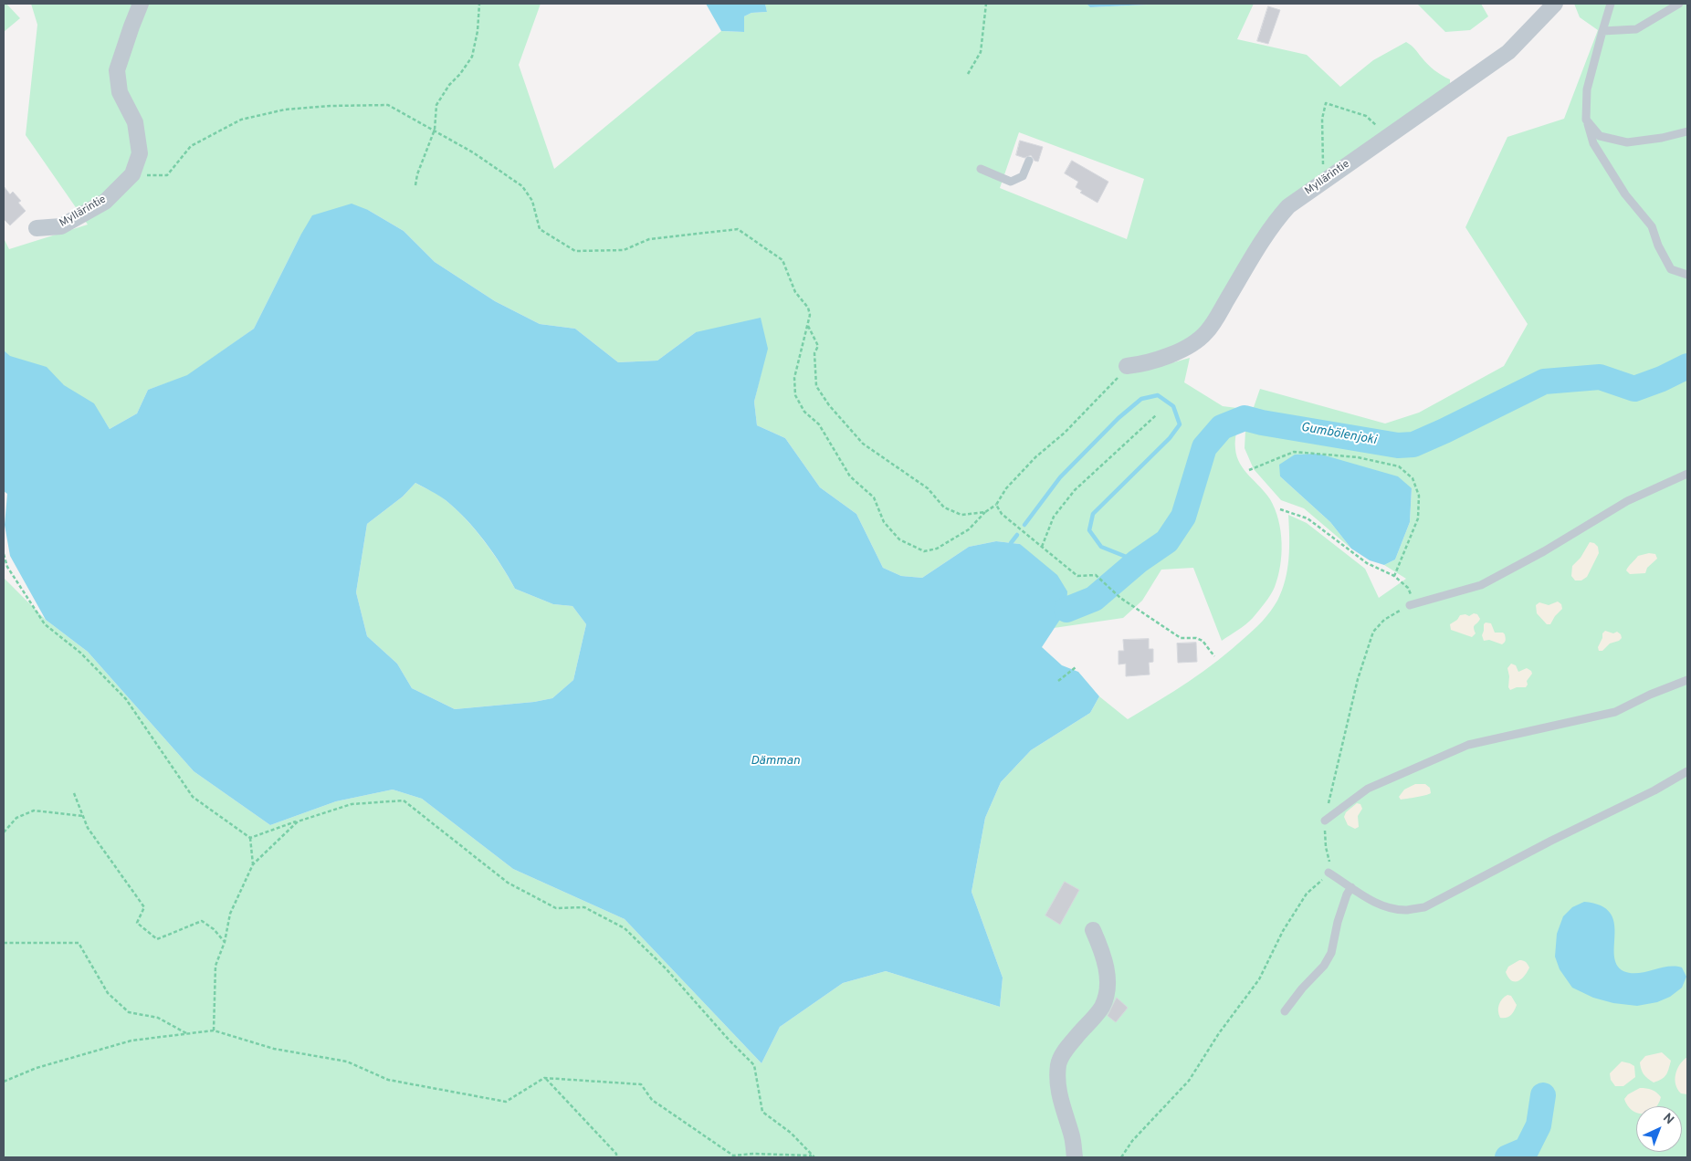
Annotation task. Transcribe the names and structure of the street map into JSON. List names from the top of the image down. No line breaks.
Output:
{"streets":{"street":["Myllärintie"]},"water":["Gumbölenjoki","Dämman"],"north":"top right"}
